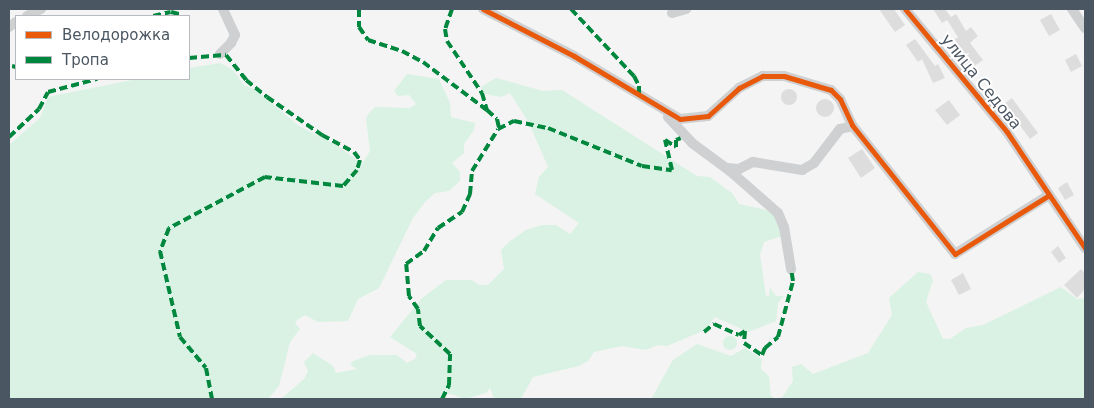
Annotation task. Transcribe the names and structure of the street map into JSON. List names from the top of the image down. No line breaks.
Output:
{"streets":{"street":["улица Седова"]},"legend":["Велодорожка","Тропа"]}
